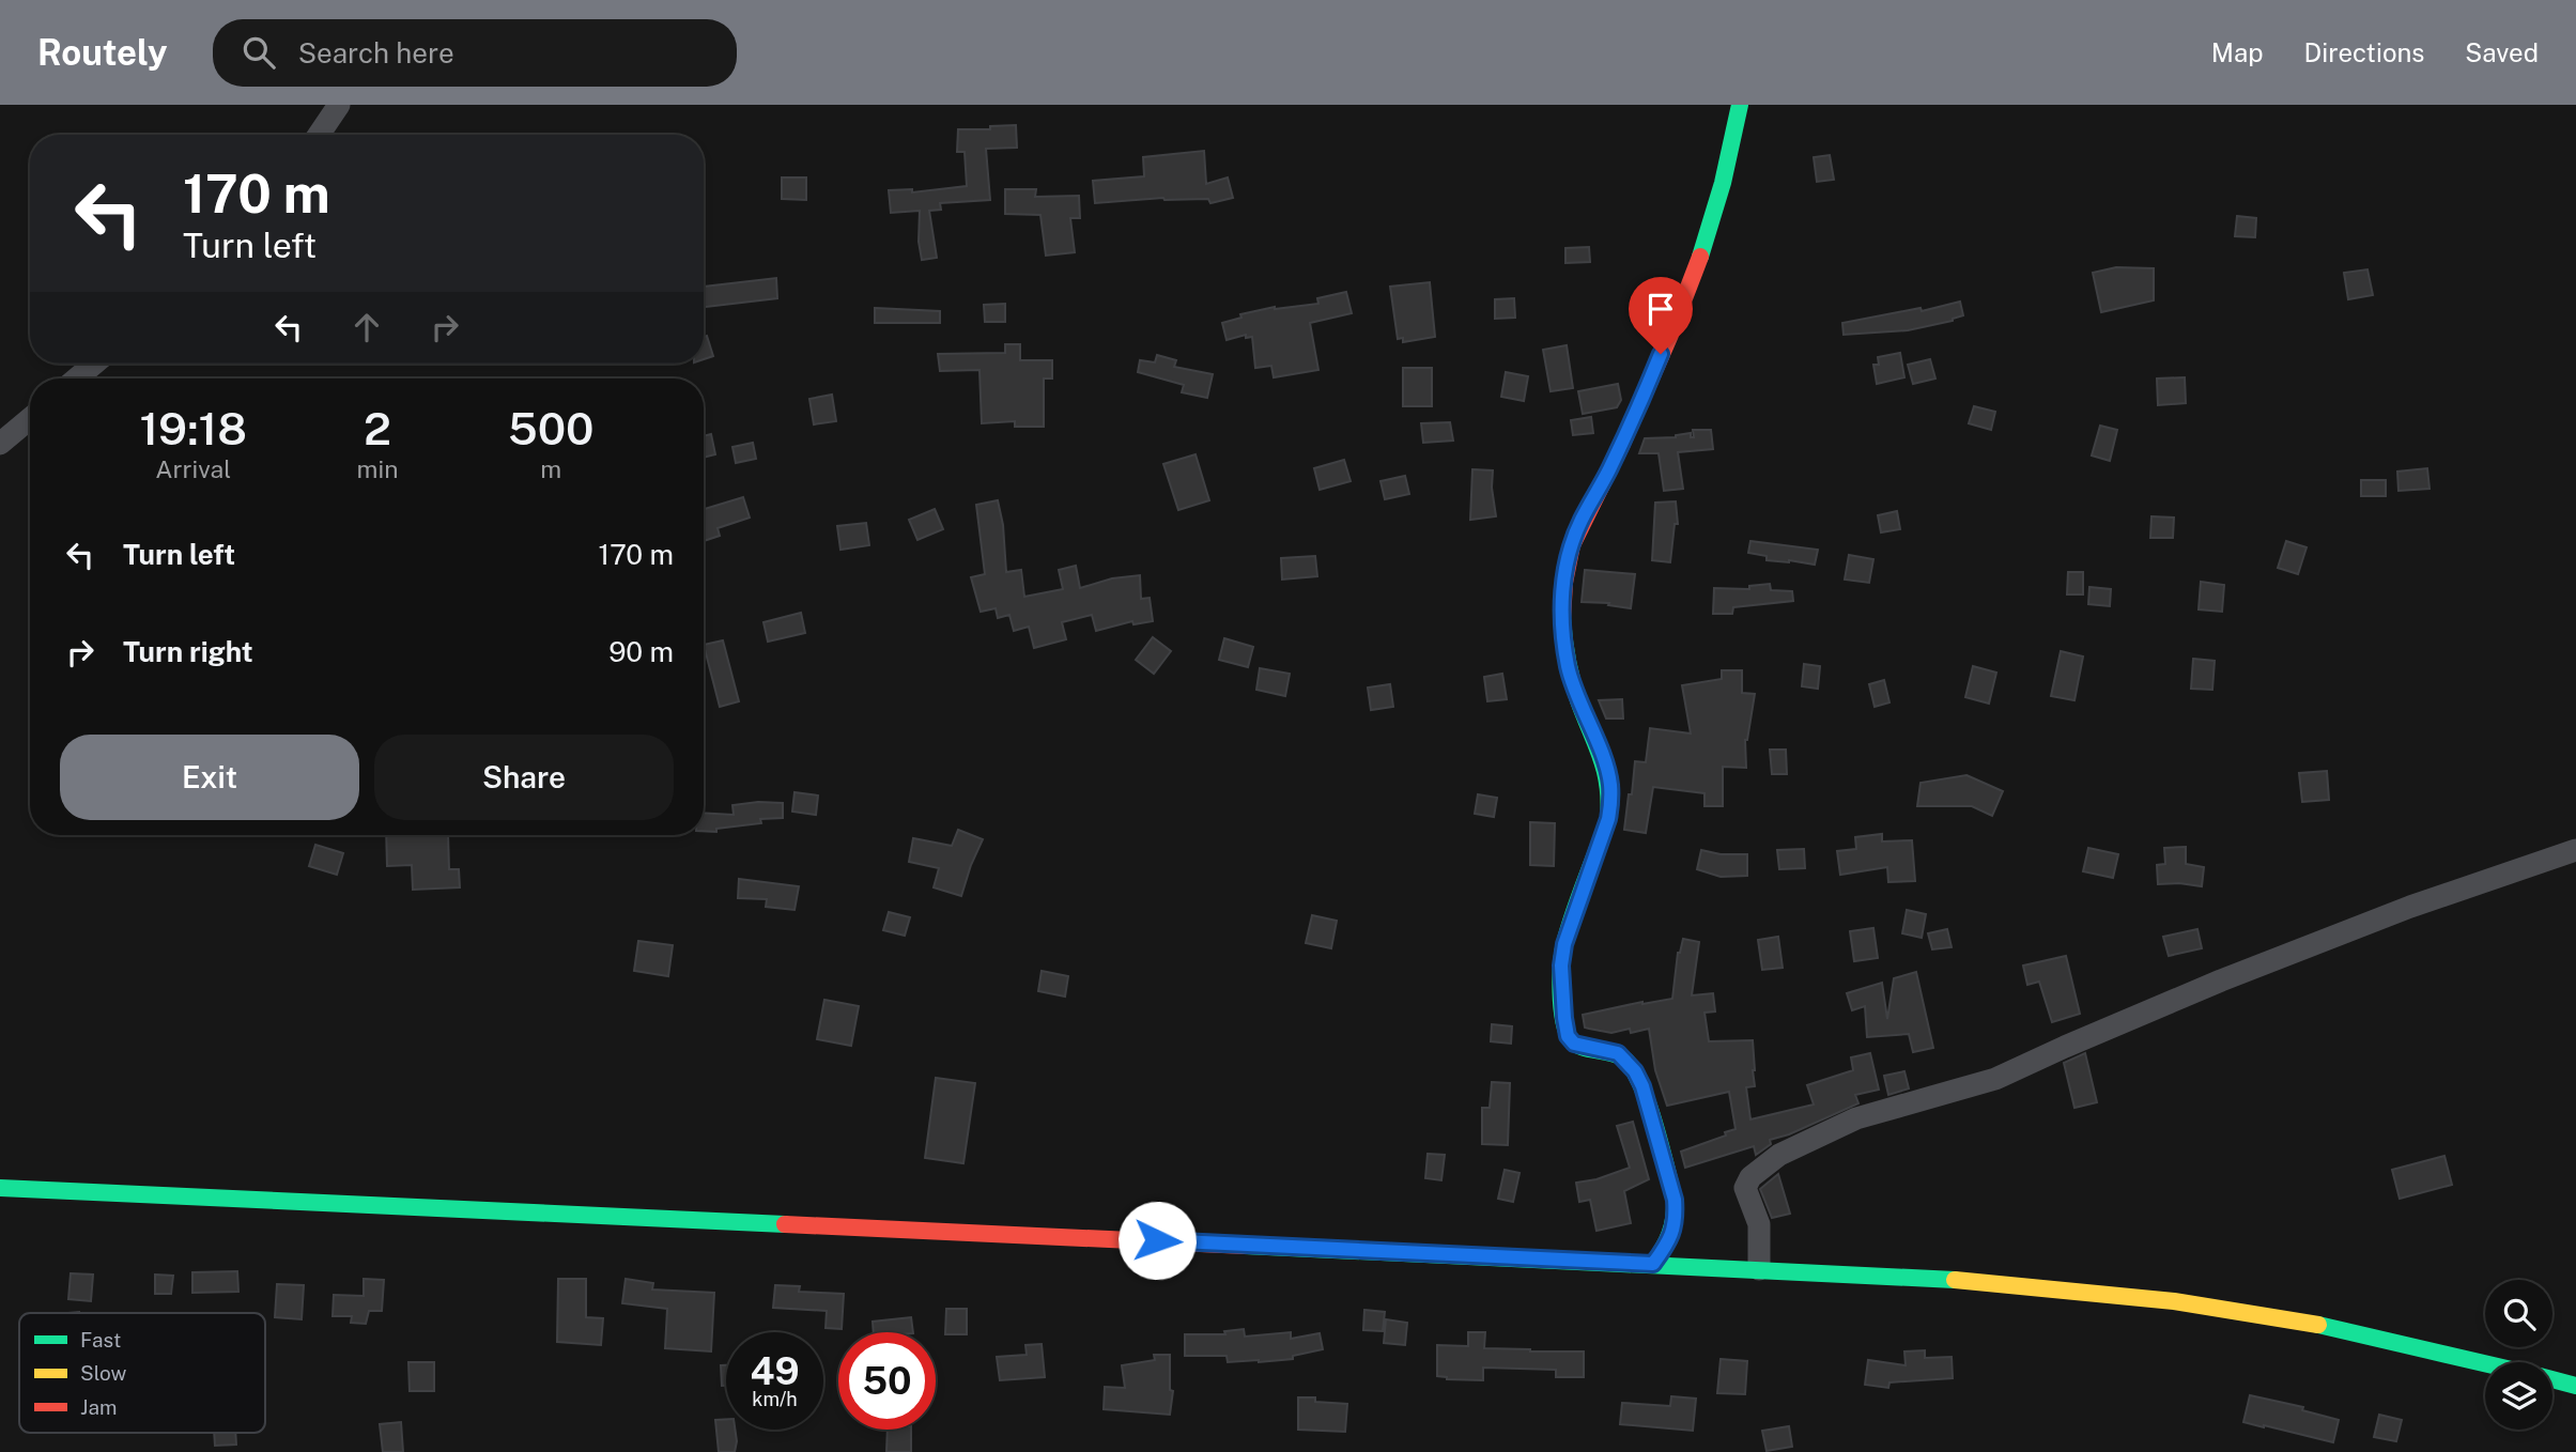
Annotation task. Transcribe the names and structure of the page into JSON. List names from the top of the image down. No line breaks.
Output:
{"legend":["Fast","Slow","Jam"],"page":{"header":"Routely","search":"Search here","nav":["Map","Directions","Saved"],"turn":["170 m","Turn left"],"eta":["19:18","Arrival","2","min","500","m"],"list":[{"name":"Turn left","value":"170 m"},{"name":"Turn right","value":"90 m"}],"buttons":["Exit","Share"],"speed":"49 km/h","limit":"50"}}
